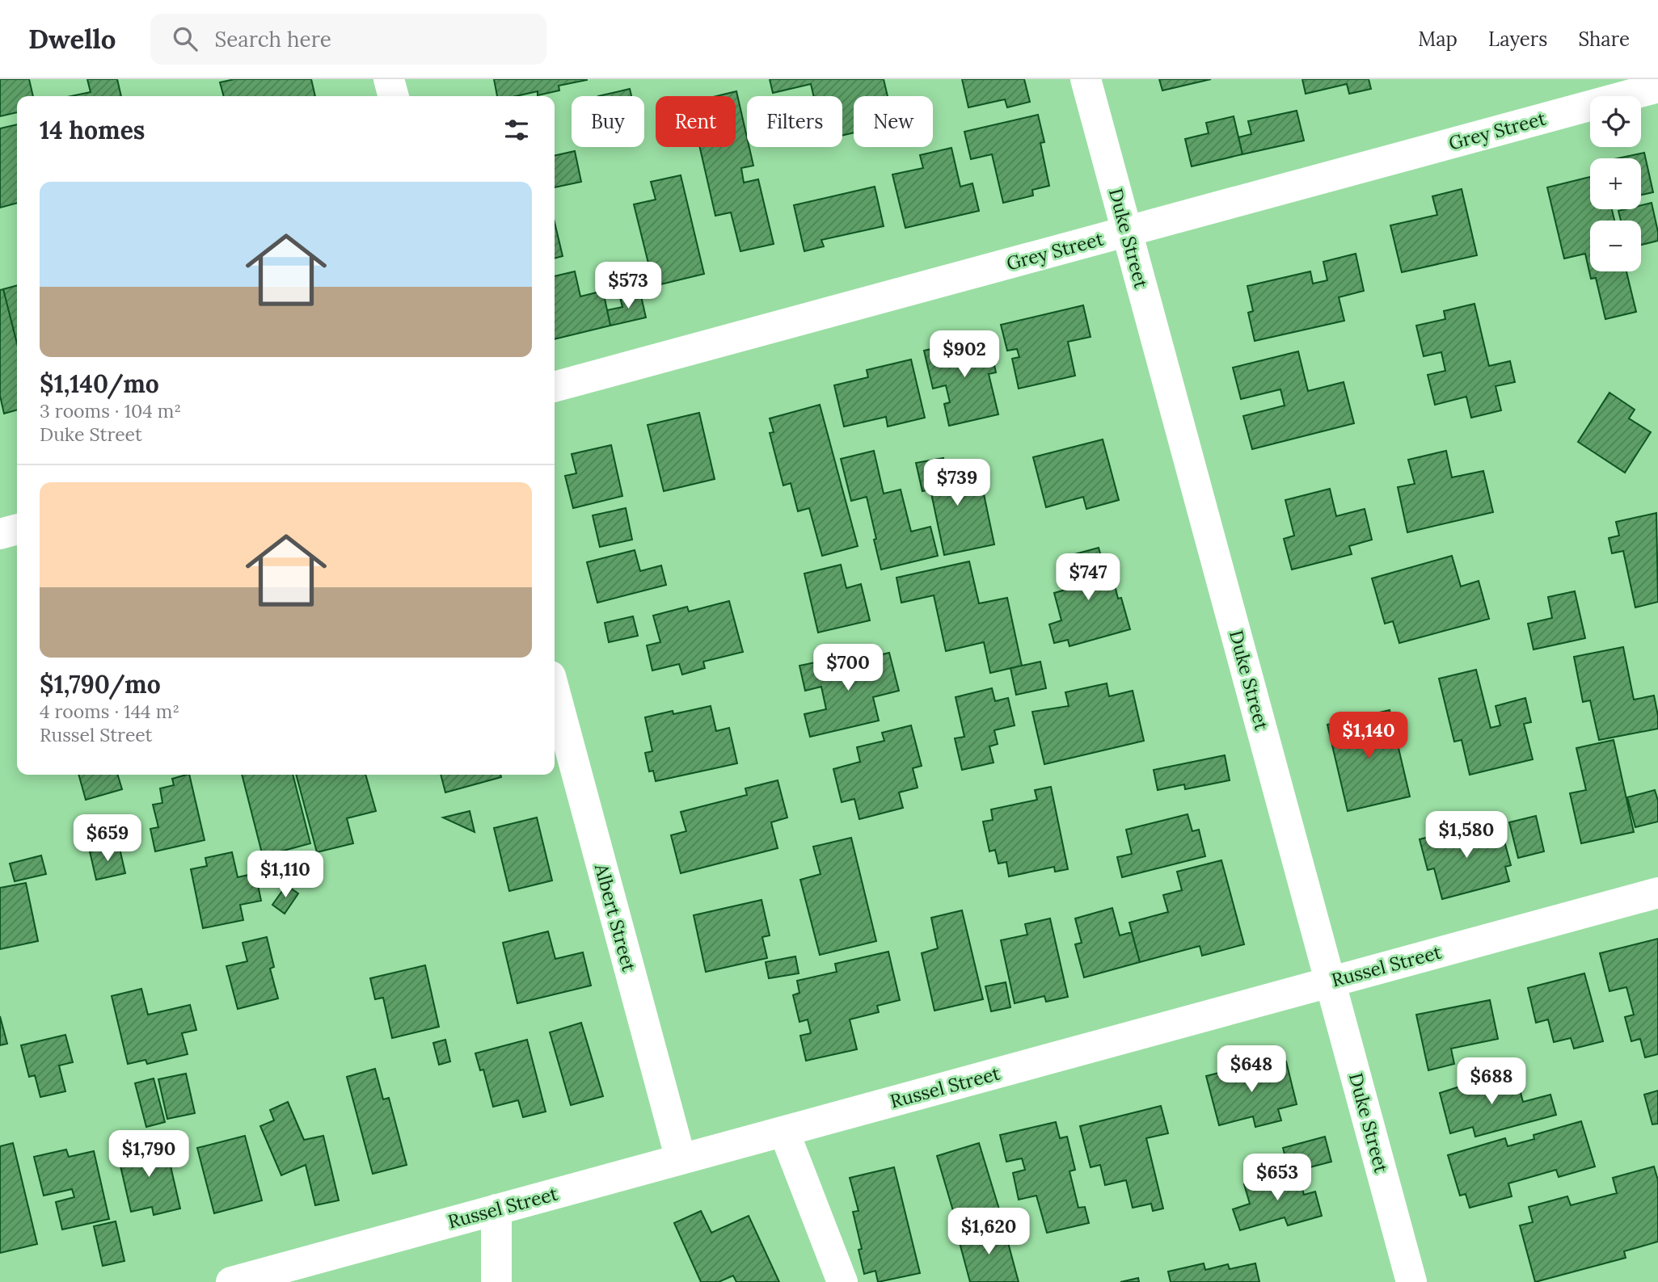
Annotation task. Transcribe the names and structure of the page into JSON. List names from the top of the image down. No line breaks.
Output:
{"streets":{"street":["Grey Street","Duke Street","Albert Street","Russel Street"]},"crossings":[["Grey Street","Duke Street"],["Duke Street","Russel Street"],["Albert Street","Russel Street"]],"page":{"header":"Dwello","search":"Search here","nav":["Map","Layers","Share"],"map_buttons":["+","−"],"chip":["Buy","Rent","Filters","New"],"heading":"14 homes","list":[{"name":"$1,140/mo","note":"3 rooms · 104 m² · Duke Street"},{"name":"$1,790/mo","note":"4 rooms · 144 m² · Russel Street"}],"price":["$573","$902","$739","$747","$700","$1,140","$1,580","$659","$1,110","$648","$688","$1,790","$653","$1,620"]}}
